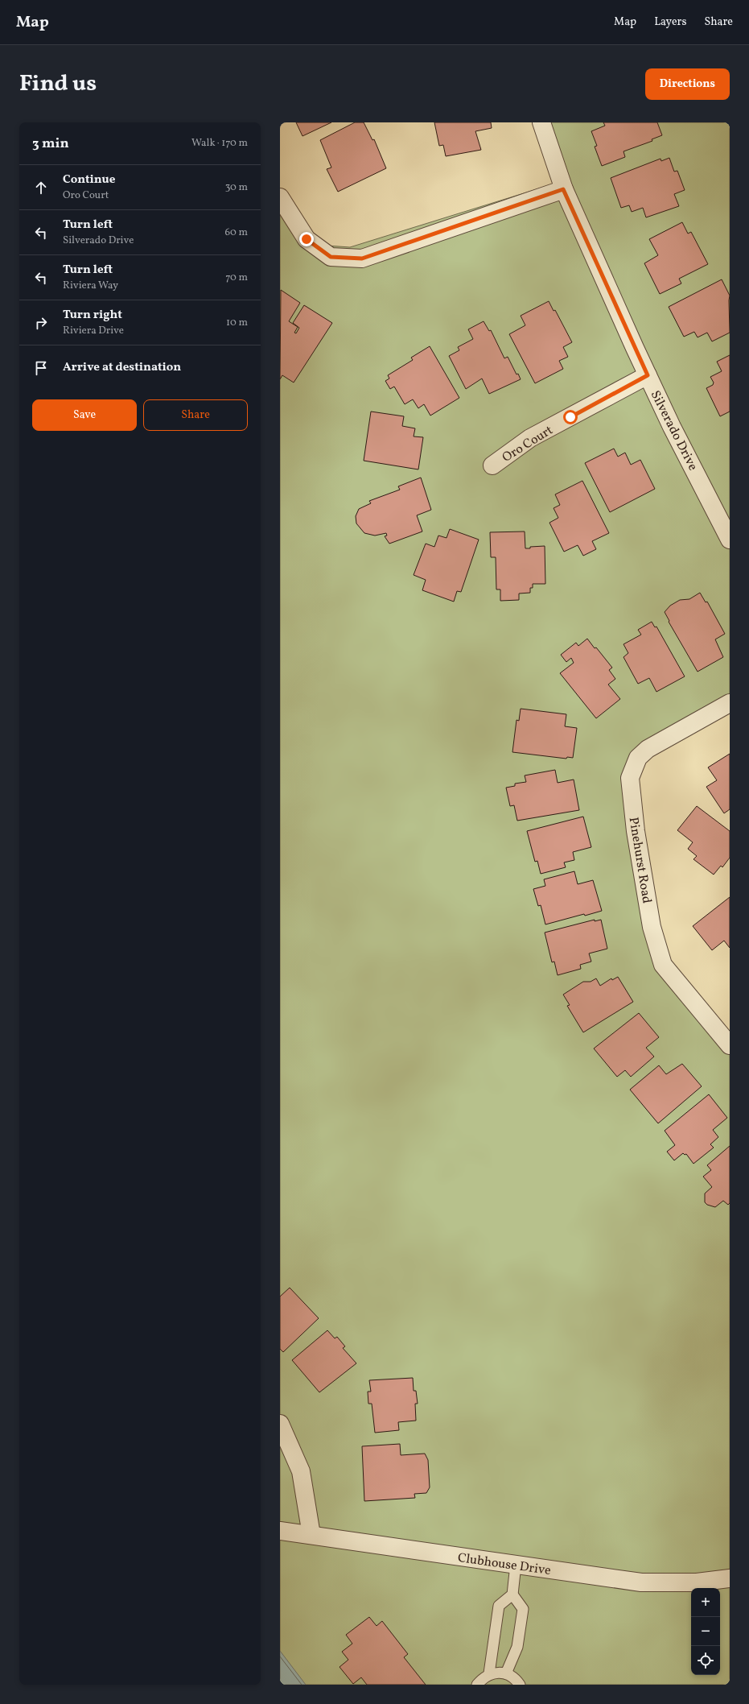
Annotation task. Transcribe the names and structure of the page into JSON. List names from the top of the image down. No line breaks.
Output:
{"streets":{"street":["Silverado Drive","Oro Court","Pinehurst Road","Clubhouse Drive"]},"crossings":[["Silverado Drive","Oro Court"]],"page":{"header":"Map","nav":["Map","Layers","Share"],"title":"Find us","buttons":["Directions",["Save","Share"]],"heading":["3 min","Walk · 170 m"],"list":[["Continue","Oro Court","30 m"],["Turn left","Silverado Drive","60 m"],["Turn left","Riviera Way","70 m"],["Turn right","Riviera Drive","10 m"],"Arrive at destination"],"map_buttons":["+","−"]}}
